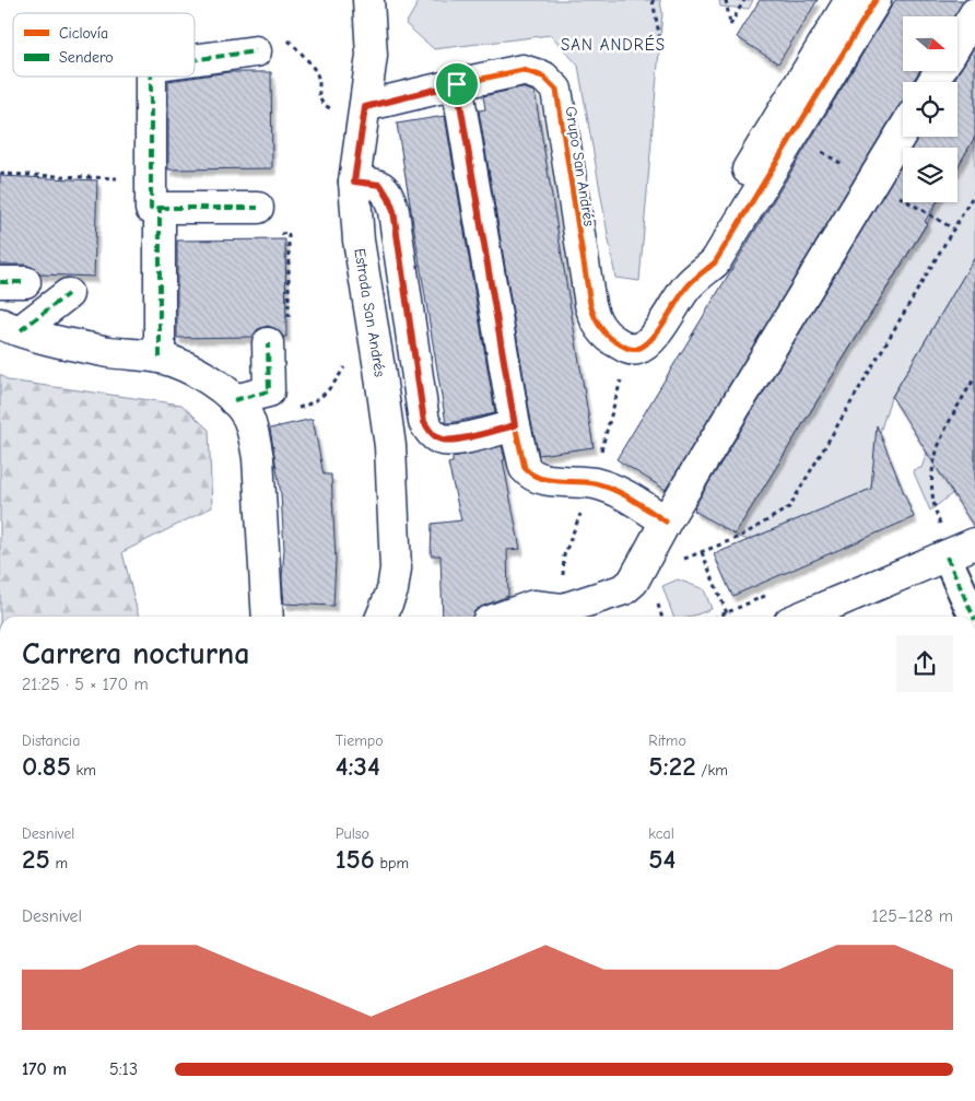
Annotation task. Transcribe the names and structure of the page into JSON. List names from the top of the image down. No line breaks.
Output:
{"streets":{"street":["Grupo San Andrés","Estrada San Andrés"]},"crossings":[["Grupo San Andrés","Estrada San Andrés"]],"districts":["SAN ANDRÉS"],"legend":["Ciclovía","Sendero"],"north":"right","page":{"heading":["Carrera nocturna","21:25 · 5 × 170 m"],"stats":[["Distancia","0.85 km"],["Tiempo","4:34"],["Ritmo","5:22 /km"],["Desnivel","25 m"],["Pulso","156 bpm"],["kcal","54"]],"chart":["Desnivel","125–128 m"],"list":[{"name":"170 m","note":"5:13"}]}}
